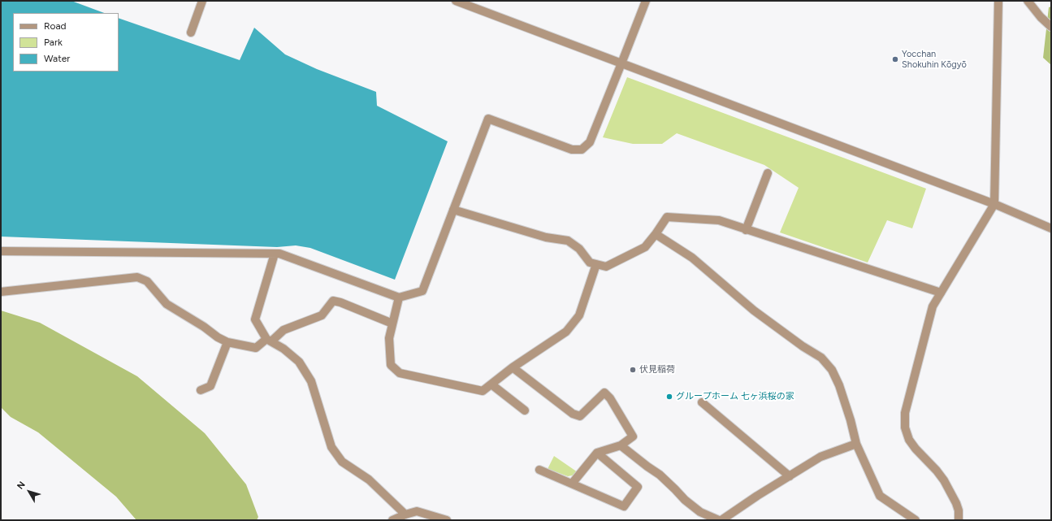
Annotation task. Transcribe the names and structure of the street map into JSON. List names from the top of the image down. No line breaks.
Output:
{"places":["Yocchan Shokuhin Kōgyō","伏見稲荷","グループホーム 七ヶ浜桜の家"],"legend":["Road","Park","Water"],"north":"top left"}
